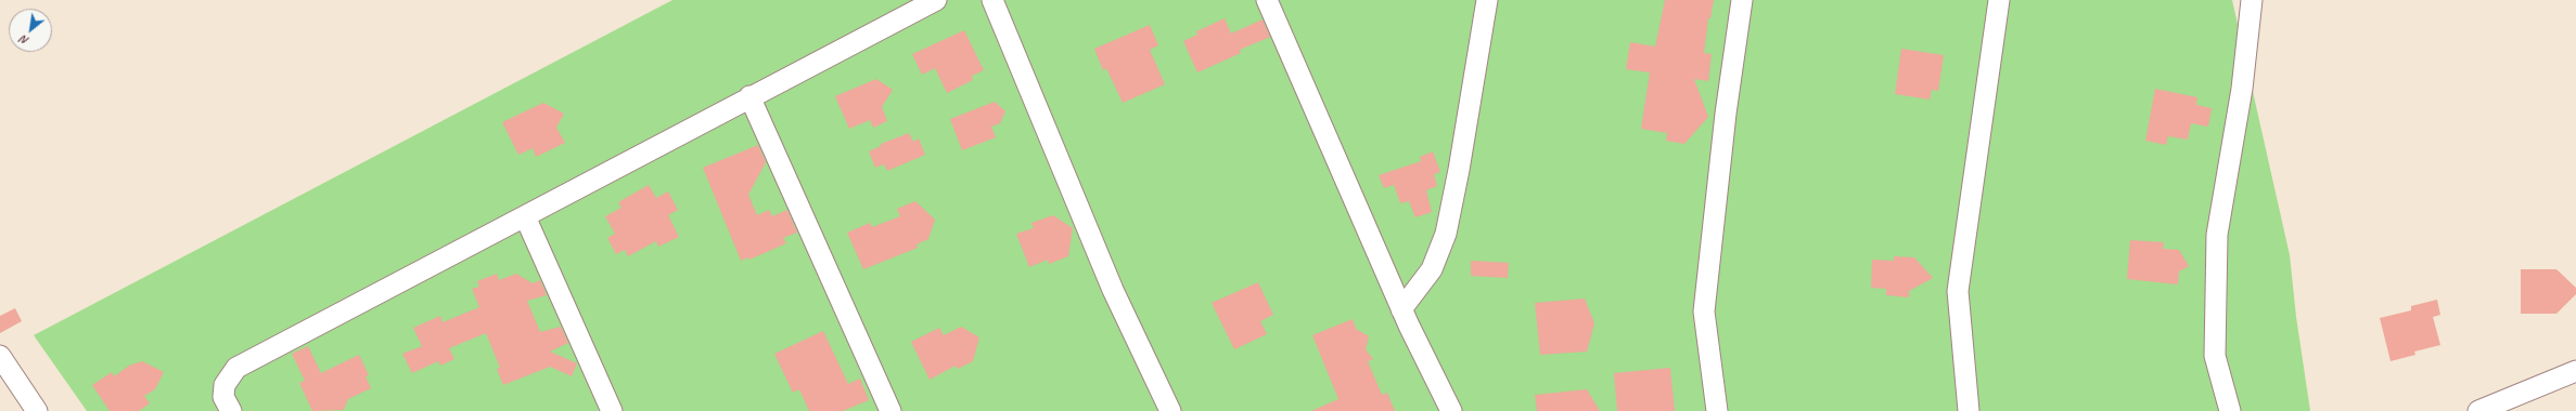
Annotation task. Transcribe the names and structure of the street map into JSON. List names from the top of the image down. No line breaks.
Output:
{"north":"bottom left"}
